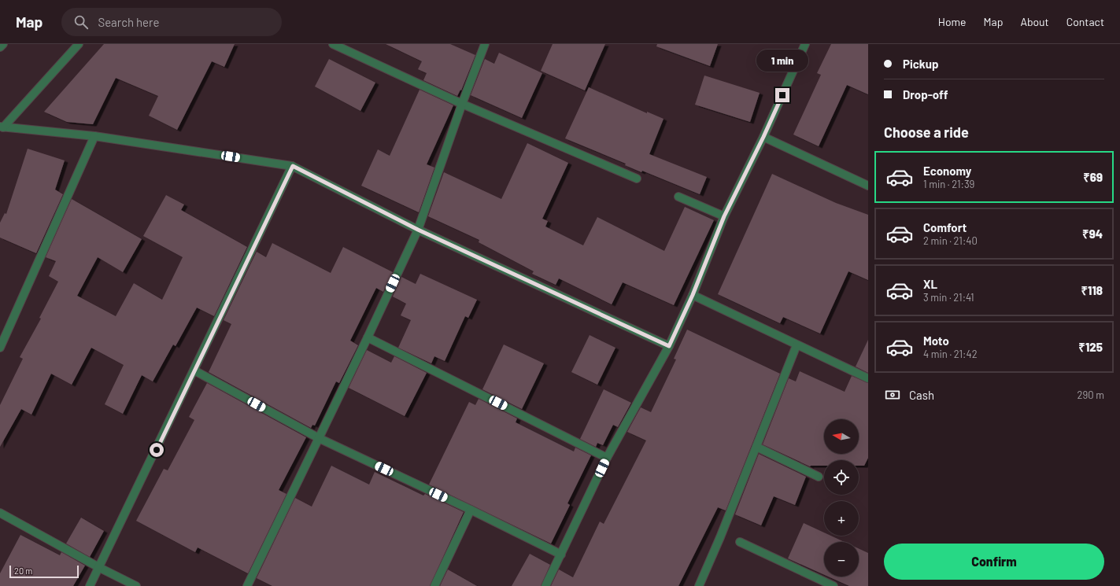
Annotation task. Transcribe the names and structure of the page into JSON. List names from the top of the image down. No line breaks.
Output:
{"scale_bar":"20 m","north":"left","page":{"header":"Map","search":"Search here","nav":["Home","Map","About","Contact"],"banner":["Pickup","Drop-off"],"bubble":"1 min","heading":"Choose a ride","list":[{"name":"Economy","note":"1 min · 21:39","value":"₹69"},{"name":"Comfort","note":"2 min · 21:40","value":"₹94"},{"name":"XL","note":"3 min · 21:41","value":"₹118"},{"name":"Moto","note":"4 min · 21:42","value":"₹125"}],"pay":["Cash","290 m"],"map_buttons":["+","−"],"buttons":"Confirm","scale":"20 m"}}
